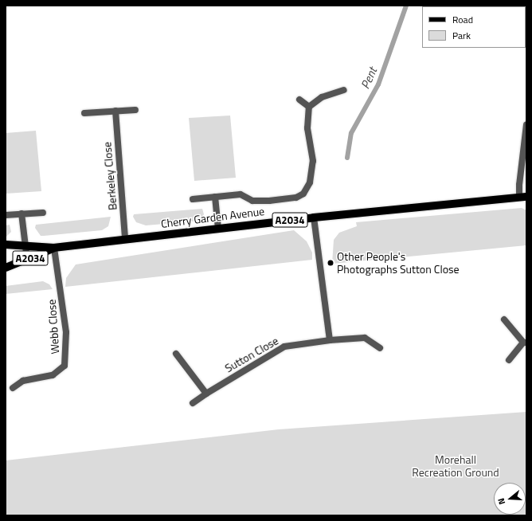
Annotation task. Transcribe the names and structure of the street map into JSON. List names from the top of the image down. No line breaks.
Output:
{"streets":{"main road":["Cherry Garden Avenue","A2034"],"street":["Berkeley Close","Webb Close","Sutton Close"]},"crossings":[["Berkeley Close","Cherry Garden Avenue"],["Cherry Garden Avenue","Webb Close"]],"water":["Pent"],"parks":["Morehall Recreation Ground"],"places":["Other People's Photographs Sutton Close"],"legend":["Road","Park"],"north":"left"}
